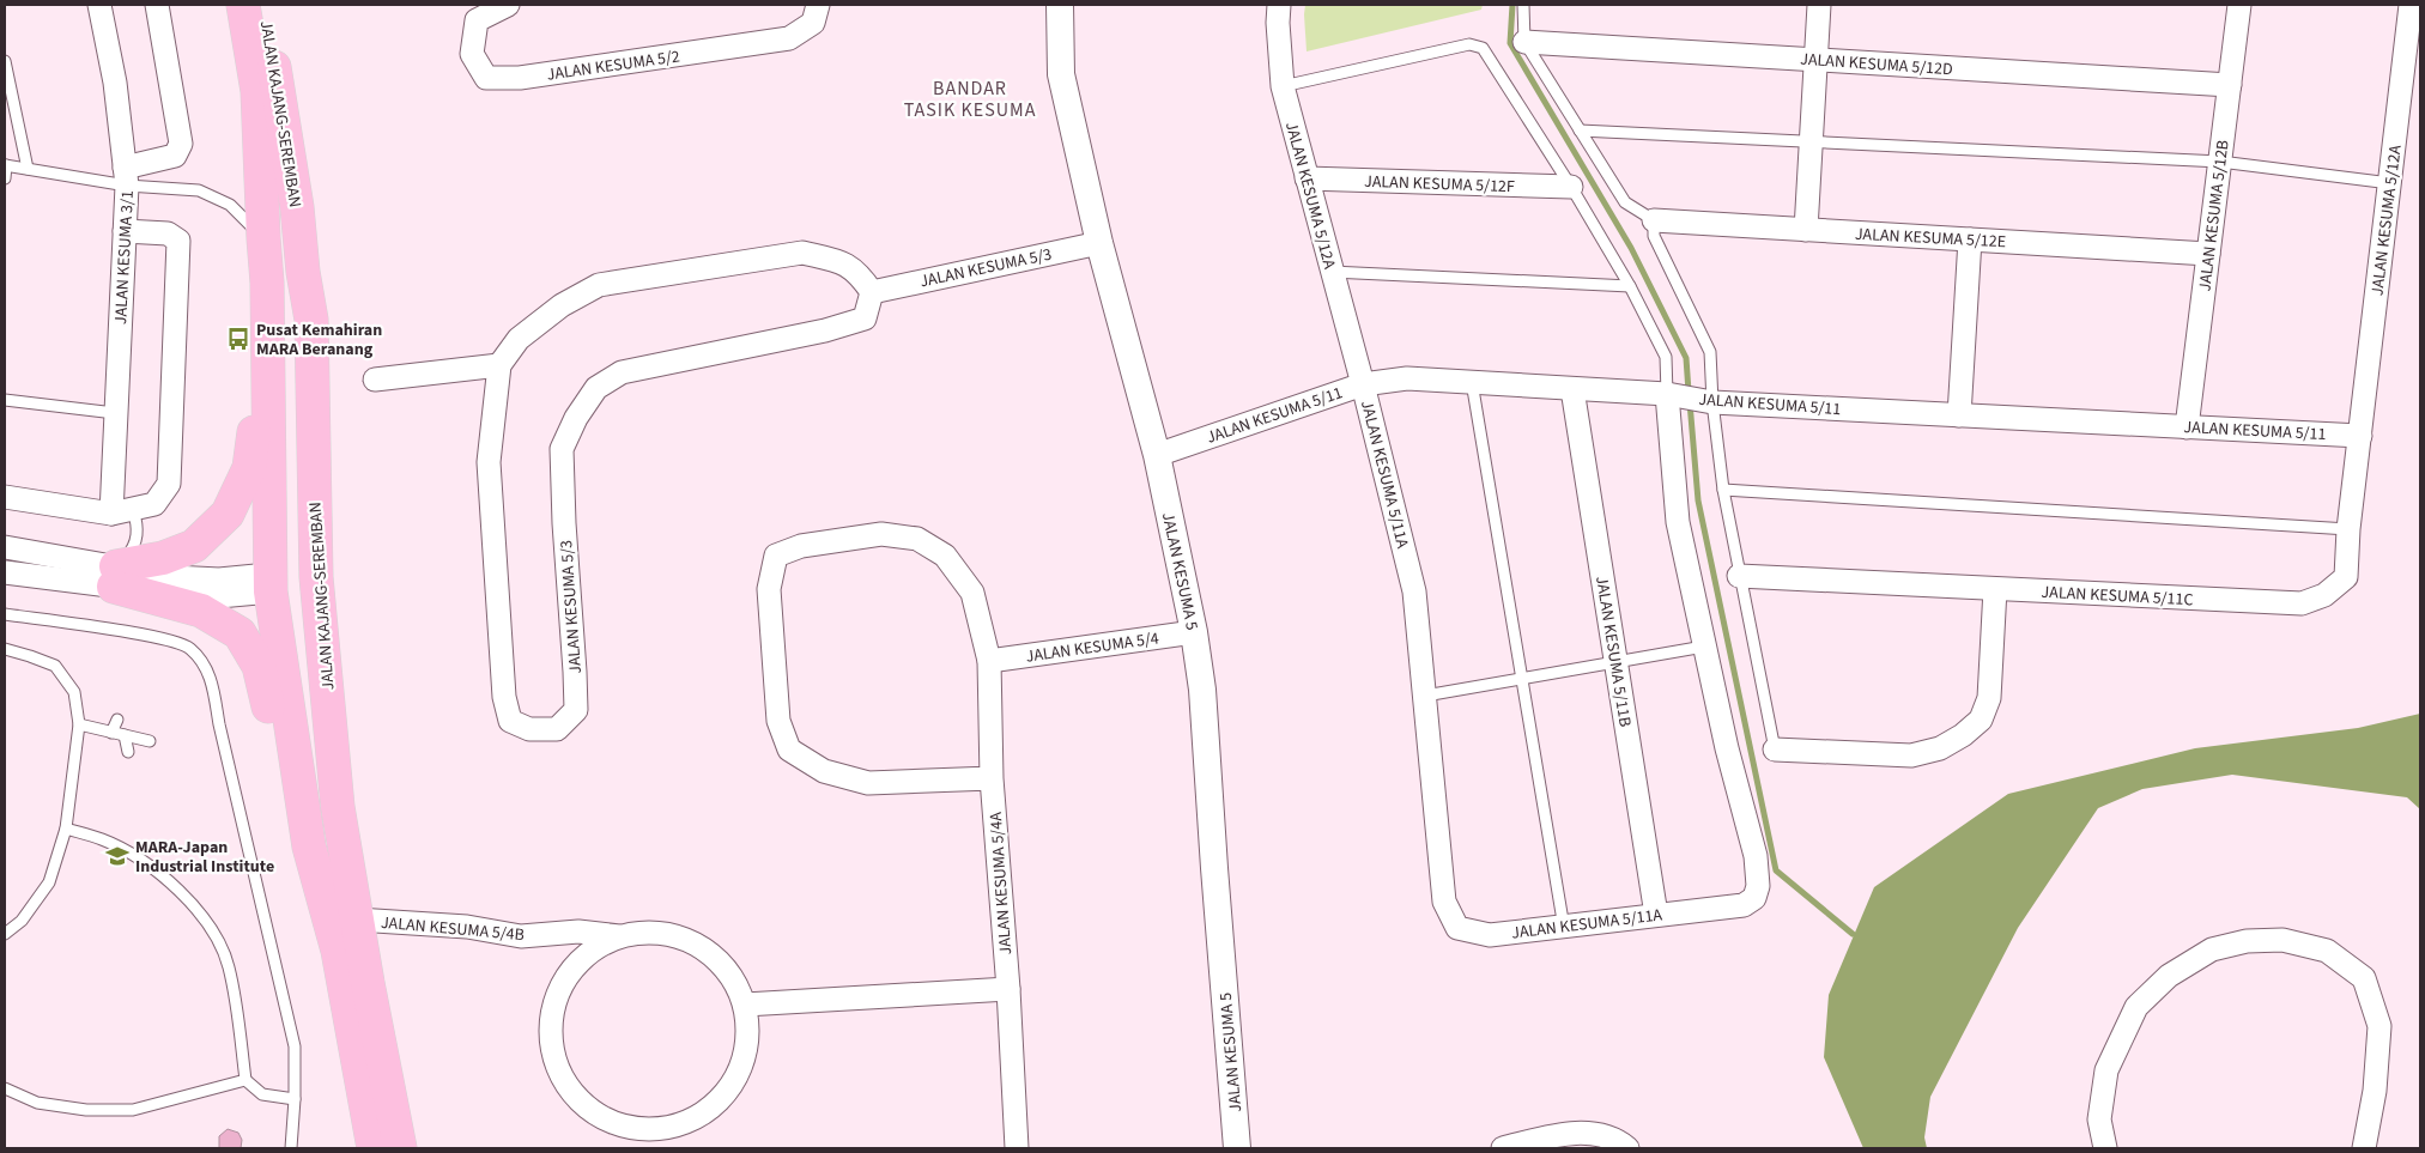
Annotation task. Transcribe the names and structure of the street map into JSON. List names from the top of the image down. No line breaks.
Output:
{"streets":{"main road":["JALAN KAJANG-SEREMBAN"],"street":["JALAN KESUMA 5/12D","JALAN KESUMA 5/2","JALAN KESUMA 5/12F","JALAN KESUMA 5/12A","JALAN KESUMA 5/12B","JALAN KESUMA 5/12E","JALAN KESUMA 3/1","JALAN KESUMA 5/3","JALAN KESUMA 5/11","JALAN KESUMA 5/11A","JALAN KESUMA 5","JALAN KESUMA 5/11C","JALAN KESUMA 5/4","JALAN KESUMA 5/11B","JALAN KESUMA 5/4A","JALAN KESUMA 5/4B"]},"crossings":[["JALAN KESUMA 5/12D","JALAN KESUMA 5/12B"],["JALAN KAJANG-SEREMBAN","JALAN KESUMA 5/4B"],["JALAN KESUMA 5/12F","JALAN KESUMA 5/12A"],["JALAN KESUMA 5/12A","JALAN KESUMA 5/11"],["JALAN KESUMA 5/12A","JALAN KESUMA 5/11A"],["JALAN KESUMA 5/12A","JALAN KESUMA 5/11C"],["JALAN KESUMA 5/12B","JALAN KESUMA 5/12E"],["JALAN KESUMA 5/12B","JALAN KESUMA 5/11"],["JALAN KESUMA 5/3","JALAN KESUMA 5"],["JALAN KESUMA 5/11","JALAN KESUMA 5/11A"],["JALAN KESUMA 5/11","JALAN KESUMA 5"],["JALAN KESUMA 5/11","JALAN KESUMA 5/11C"],["JALAN KESUMA 5/11","JALAN KESUMA 5/11B"],["JALAN KESUMA 5/11A","JALAN KESUMA 5/11B"],["JALAN KESUMA 5","JALAN KESUMA 5/4"],["JALAN KESUMA 5/4","JALAN KESUMA 5/4A"]],"districts":["BANDAR TASIK KESUMA"],"places":{"bus stop":["Pusat Kemahiran MARA Beranang"],"school or university":["MARA-Japan Industrial Institute"]}}
